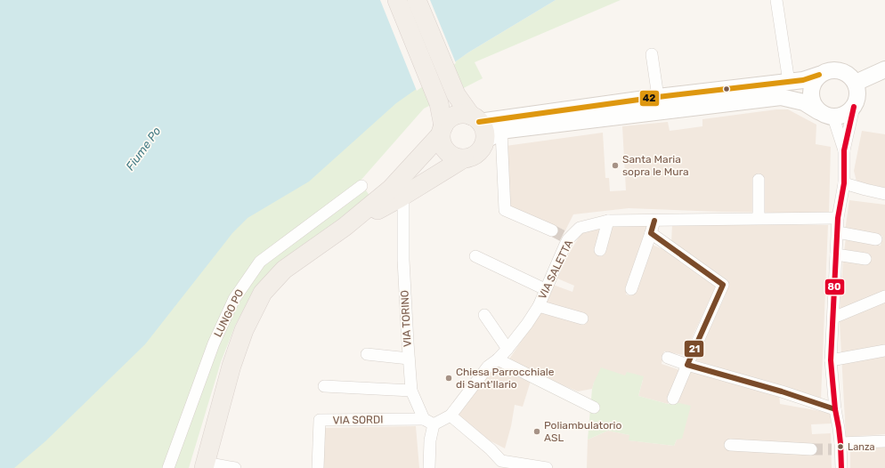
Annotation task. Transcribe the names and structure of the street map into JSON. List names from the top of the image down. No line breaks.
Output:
{"streets":{"street":["VIA SALETTA","LUNGO PO","VIA TORINO","VIA SORDI"]},"crossings":[["VIA SALETTA","VIA TORINO"],["VIA SALETTA","VIA SORDI"],["VIA TORINO","VIA SORDI"]],"water":["Fiume Po"],"places":["Santa Maria sopra le Mura","Chiesa Parrocchiale di Sant'Ilario","Poliambulatorio ASL","Lanza"],"lines":["transit line 42","transit line 80","transit line 21"]}
